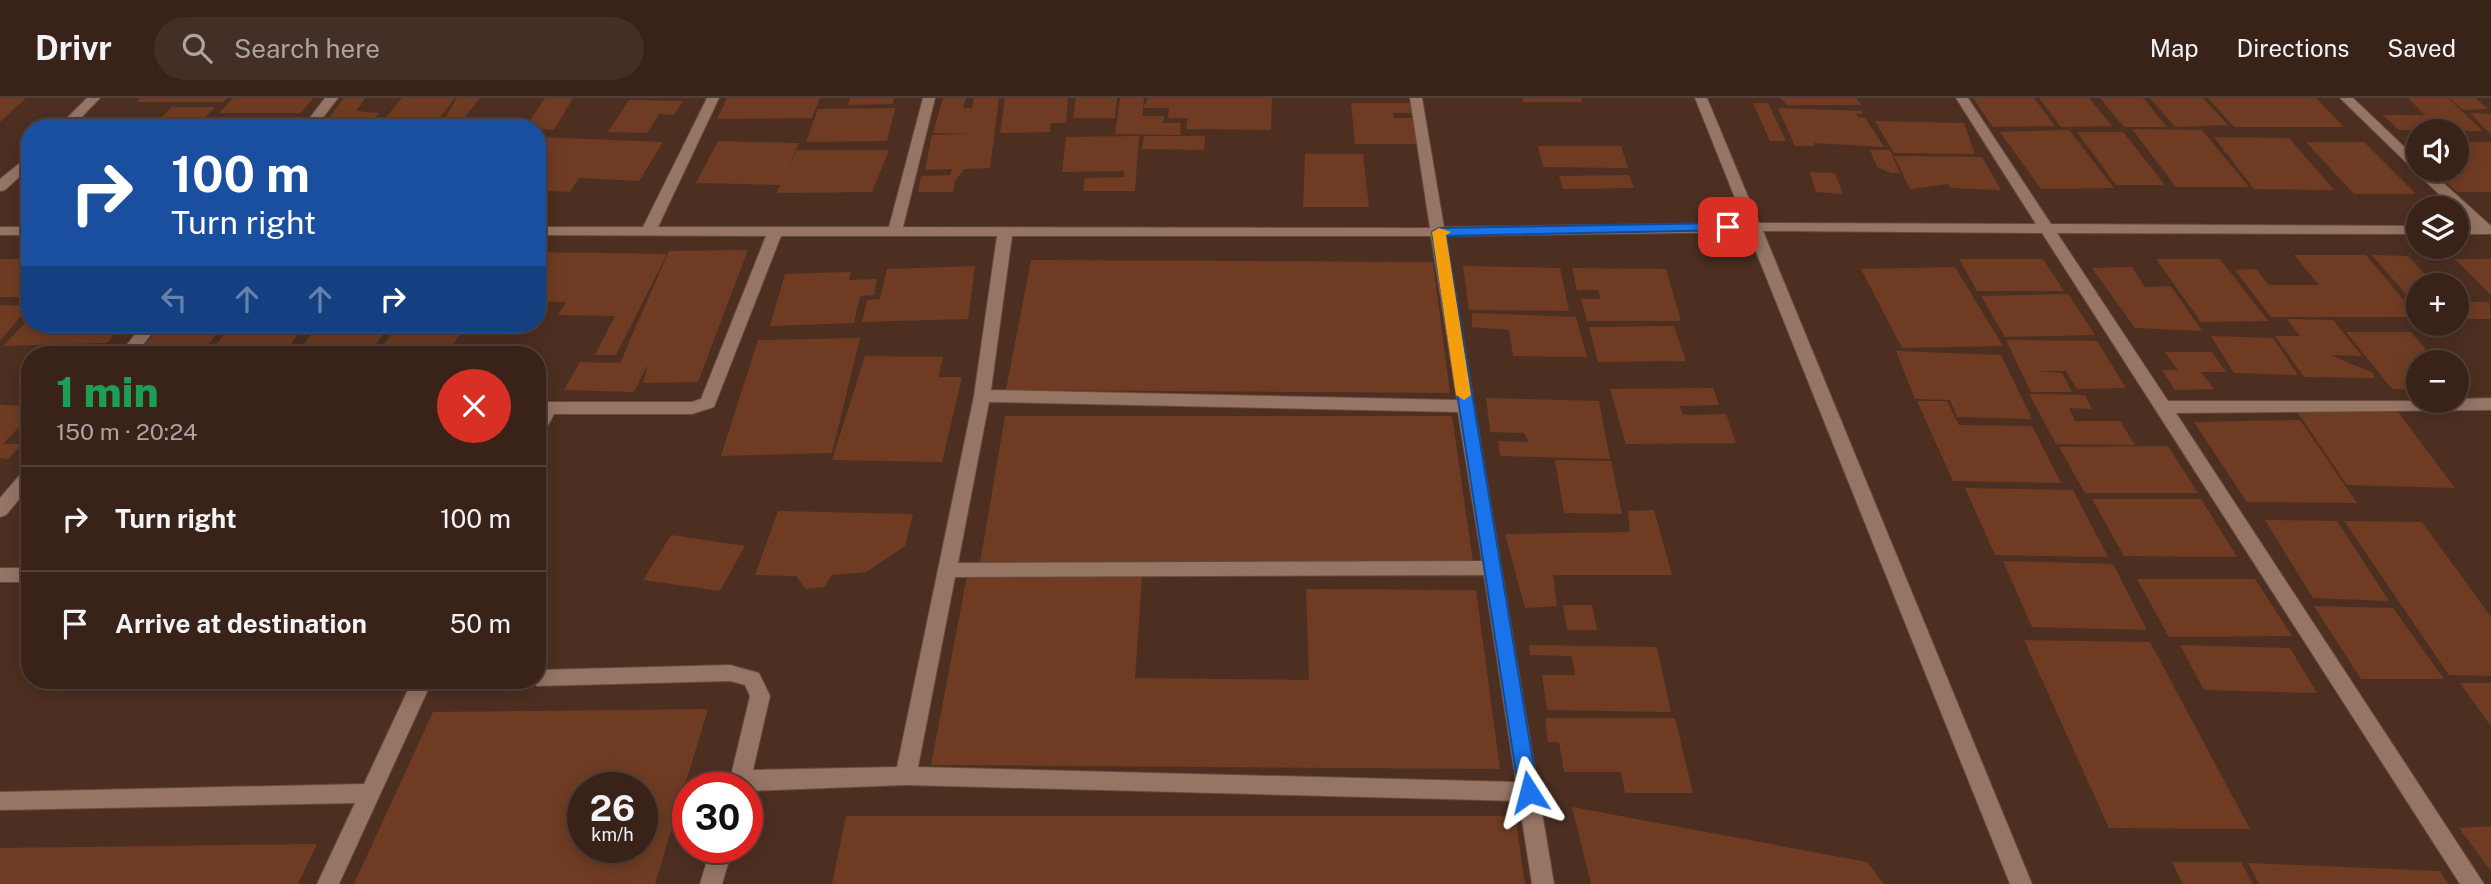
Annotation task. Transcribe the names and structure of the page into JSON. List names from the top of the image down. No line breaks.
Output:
{"page":{"header":"Drivr","search":"Search here","nav":["Map","Directions","Saved"],"map_buttons":["+","−"],"turn":["100 m","Turn right"],"heading":["1 min","150 m · 20:24"],"list":[{"name":"Turn right","value":"100 m"},{"name":"Arrive at destination","value":"50 m"}],"speed":"26 km/h","limit":"30"}}
